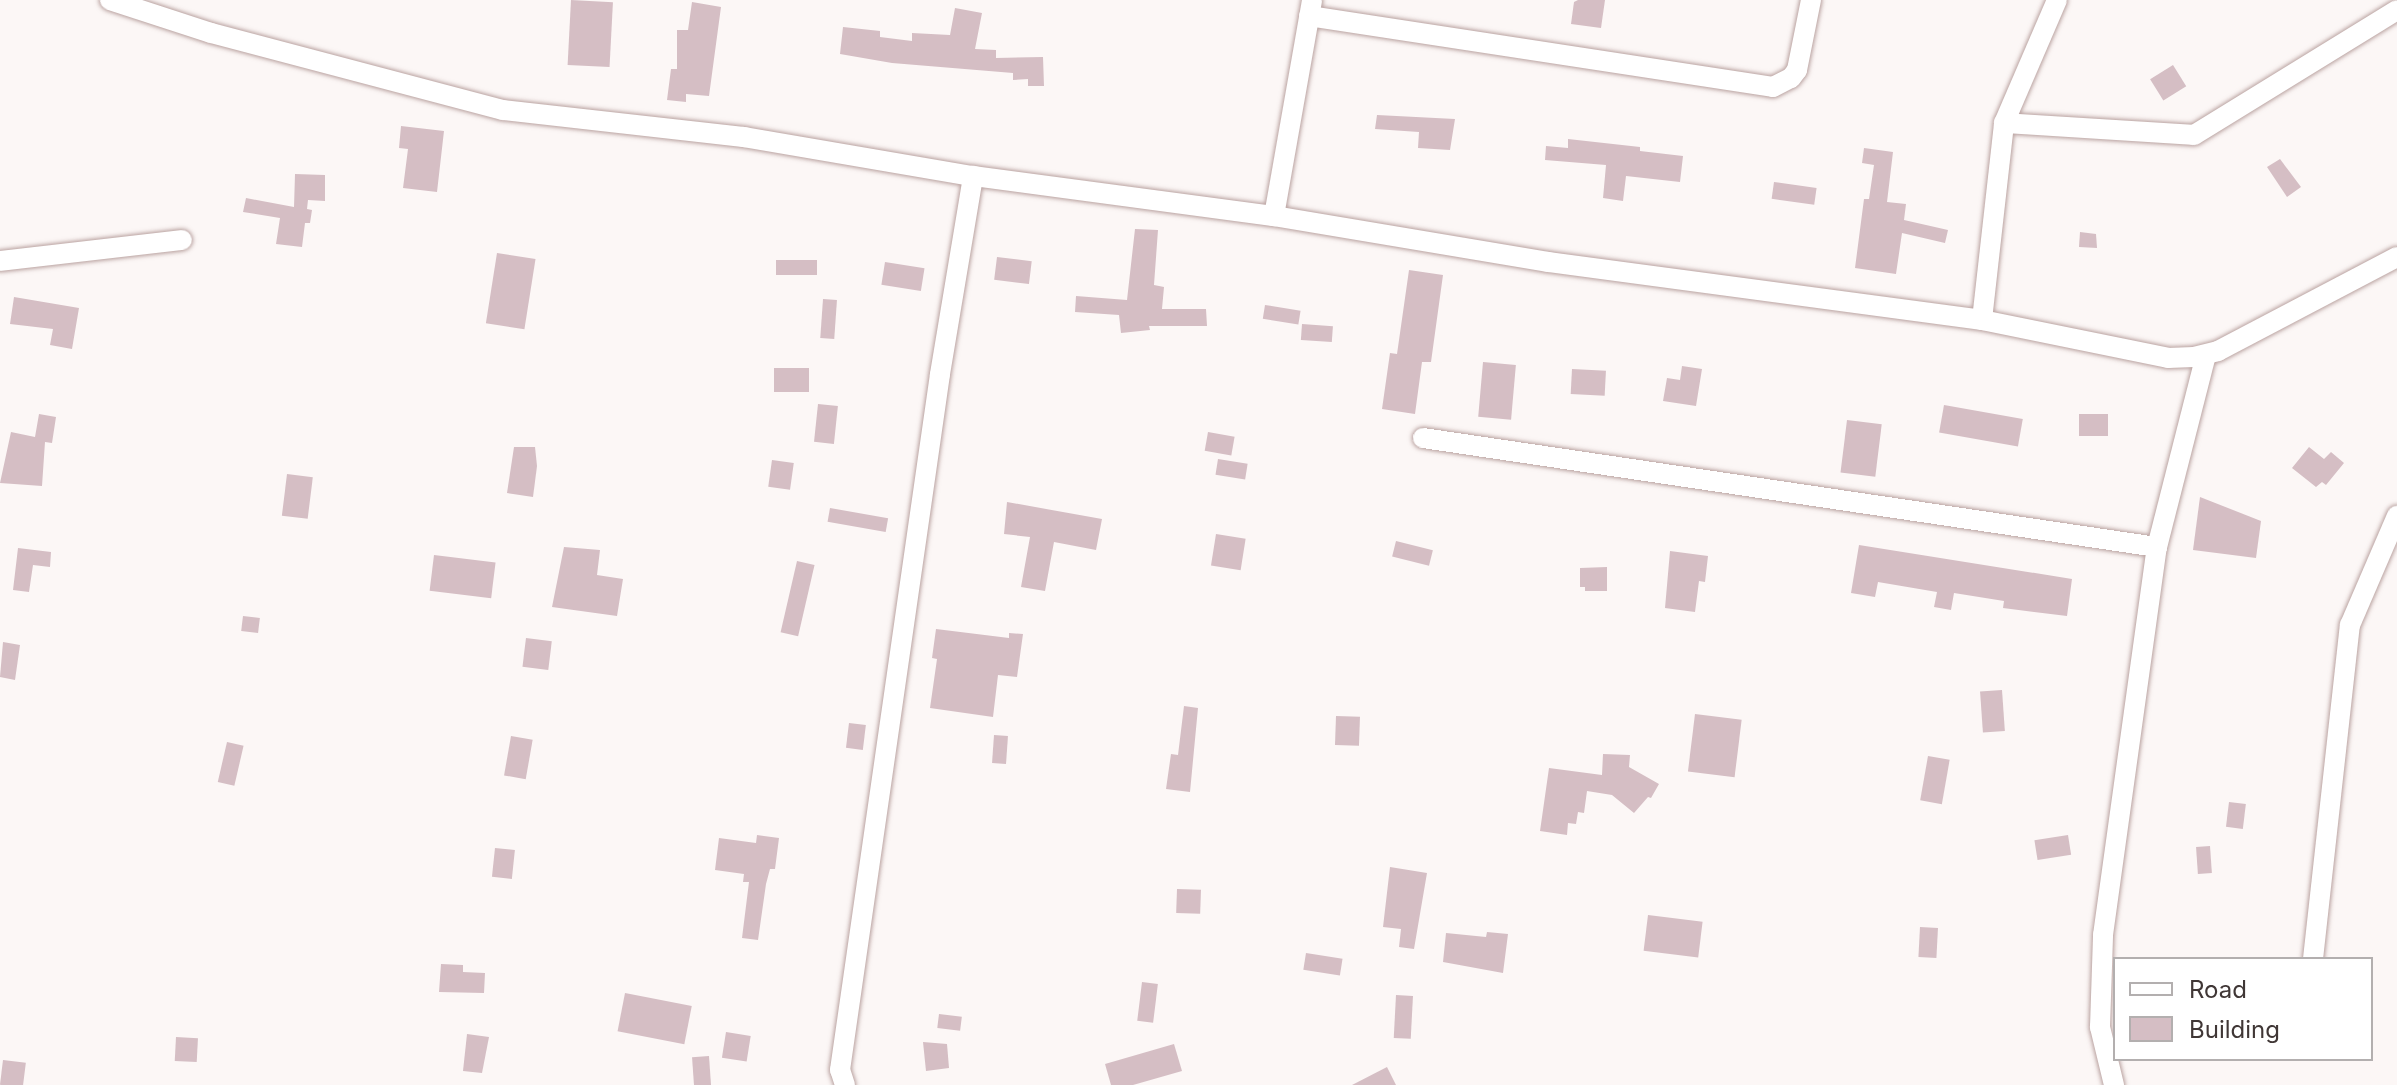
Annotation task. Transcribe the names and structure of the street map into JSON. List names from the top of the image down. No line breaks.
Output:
{"legend":["Road","Building"]}
